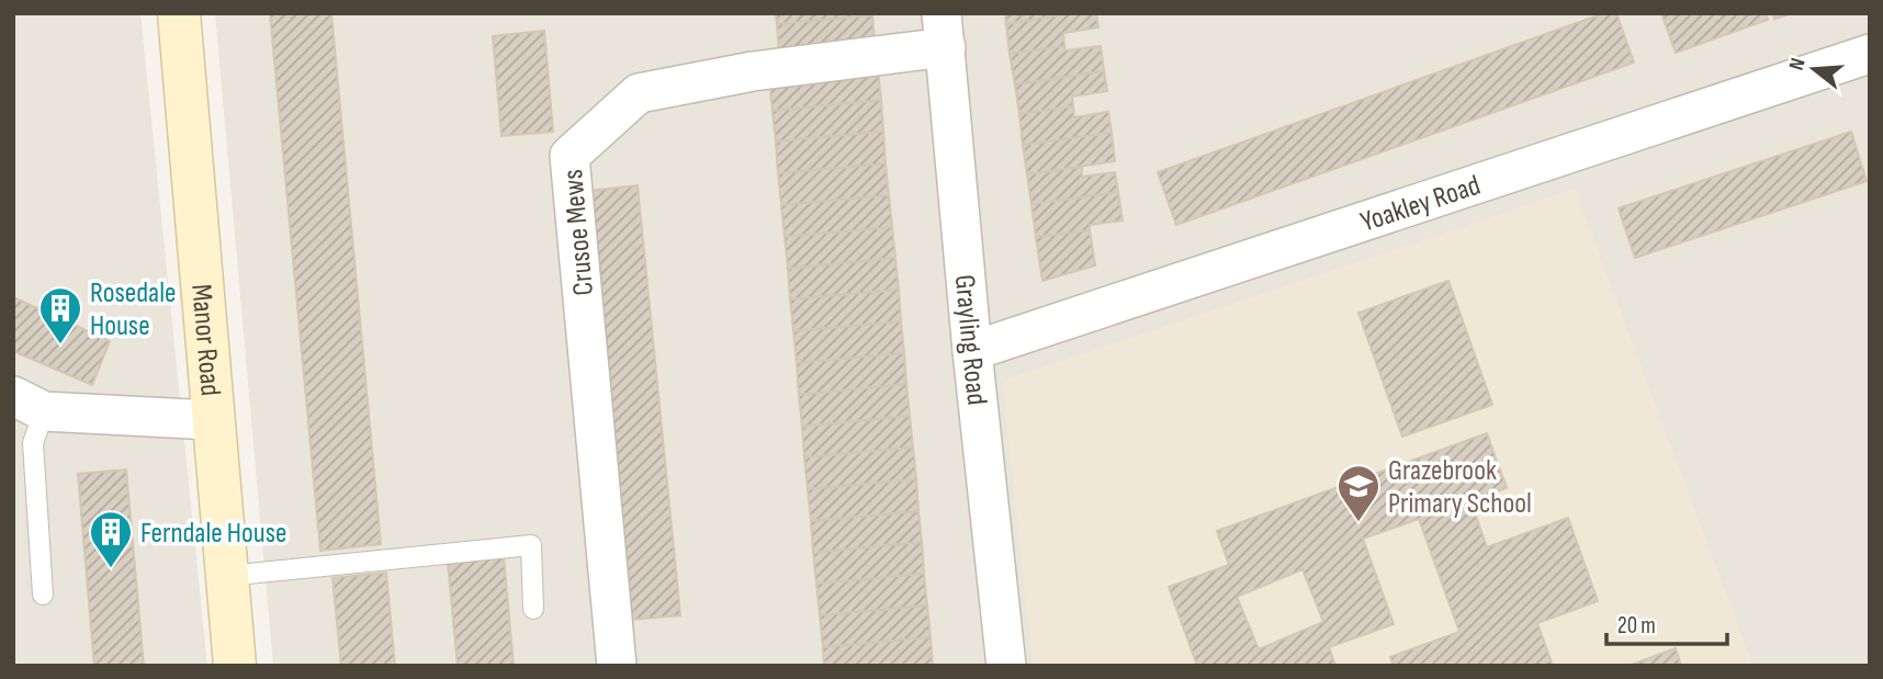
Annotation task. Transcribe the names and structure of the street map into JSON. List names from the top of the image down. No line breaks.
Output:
{"streets":{"main road":["Manor Road"],"street":["Yoakley Road","Crusoe Mews","Grayling Road"]},"crossings":[["Yoakley Road","Grayling Road"],["Crusoe Mews","Grayling Road"]],"places":{"building":["Rosedale House","Ferndale House"],"school or university":["Grazebrook Primary School"]},"scale_bar":"20 m","north":"left"}
